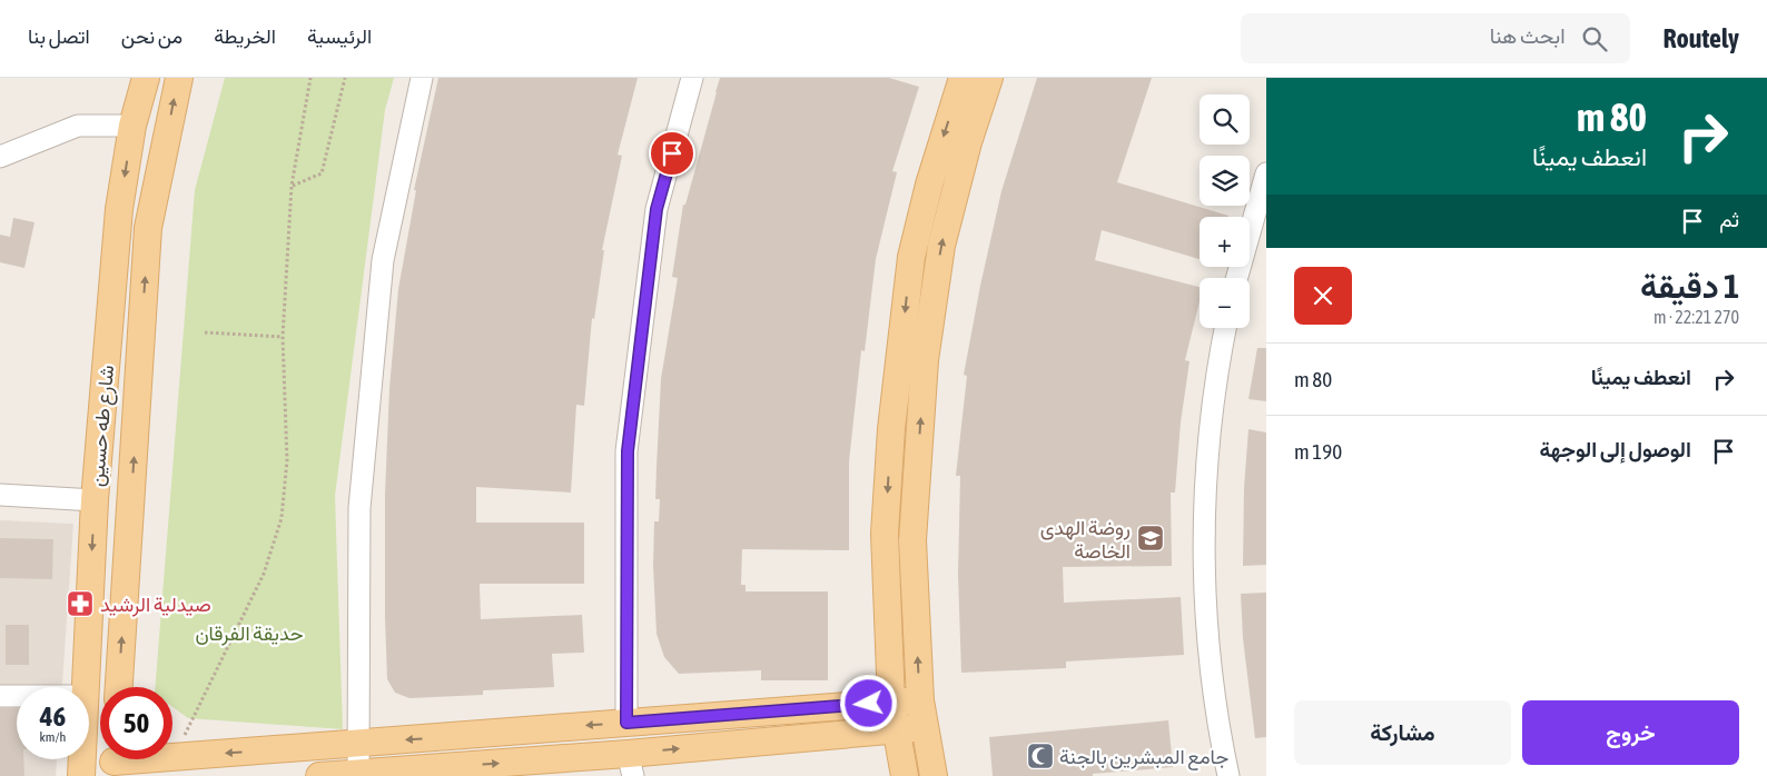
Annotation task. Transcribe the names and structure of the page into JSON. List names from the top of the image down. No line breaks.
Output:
{"streets":{"main road":["شارع طه حسين"]},"parks":["حديقة الفرقان"],"places":{"school or university":["روضة الهدى الخاصة"],"pharmacy":["صيدلية الرشيد"],"mosque":["جامع المبشرين بالجنة"]},"page":{"header":"Routely","search":"ابحث هنا","nav":["الرئيسية","الخريطة","من نحن","اتصل بنا"],"turn":["80 m","انعطف يمينًا"],"map_buttons":["+","−"],"then":"ثم","heading":["1 دقيقة","270 m · 22:21"],"list":[{"name":"انعطف يمينًا","value":"80 m"},{"name":"الوصول إلى الوجهة","value":"190 m"}],"speed":"46 km/h","limit":"50","buttons":["خروج","مشاركة"]}}
